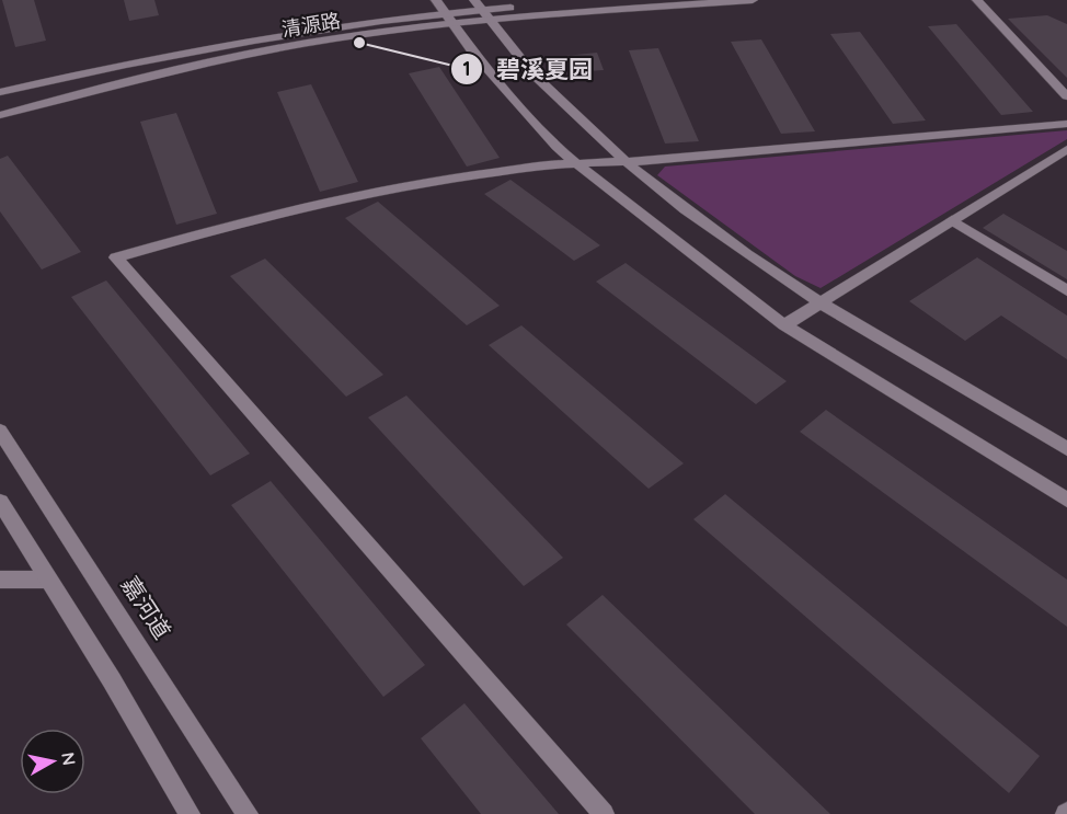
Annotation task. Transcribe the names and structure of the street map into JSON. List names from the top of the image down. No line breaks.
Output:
{"streets":{"street":["清源路","嘉河道"]},"places":["碧溪夏园"],"north":"right"}
